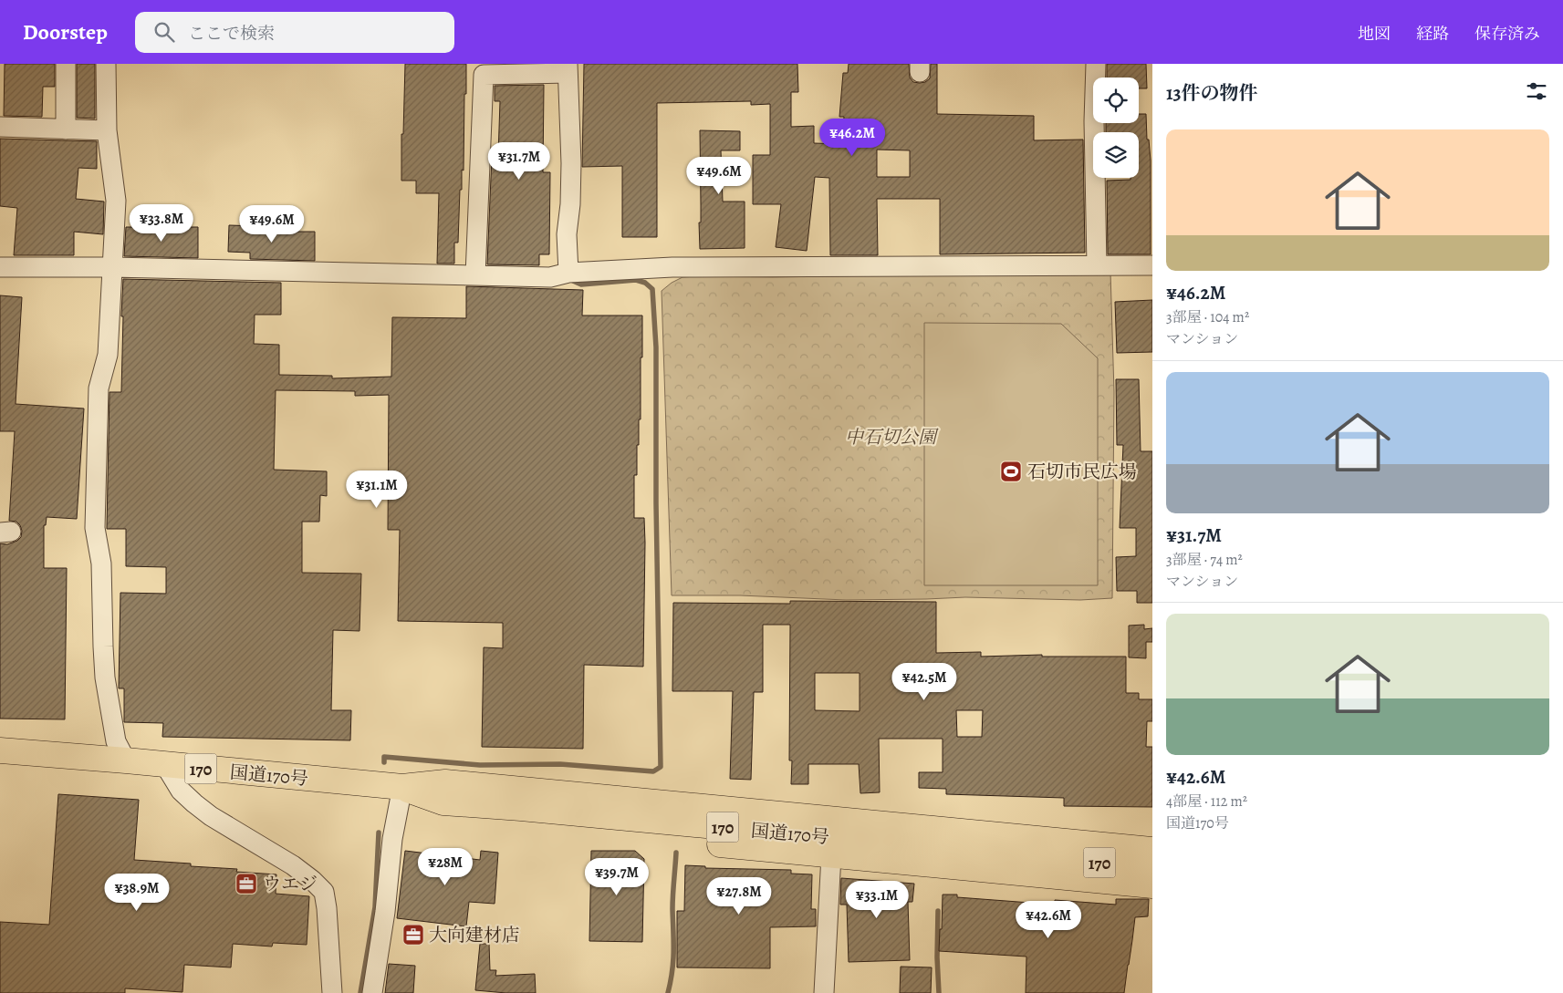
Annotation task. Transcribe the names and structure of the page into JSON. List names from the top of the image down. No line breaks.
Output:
{"streets":{"highway":["170","国道170号"]},"parks":["中石切公園"],"places":{"sports":["石切市民広場"],"office":["ウエジ","大向建材店"]},"page":{"header":"Doorstep","search":"ここで検索","nav":["地図","経路","保存済み"],"heading":"13件の物件","price":["¥46.2M","¥31.7M","¥49.6M","¥33.8M","¥49.6M","¥31.1M","¥42.5M","¥28M","¥39.7M","¥38.9M","¥27.8M","¥33.1M","¥42.6M"],"list":[{"name":"¥46.2M","note":"3部屋 · 104 m² · マンション"},{"name":"¥31.7M","note":"3部屋 · 74 m² · マンション"},{"name":"¥42.6M","note":"4部屋 · 112 m² · 国道170号"}]}}
